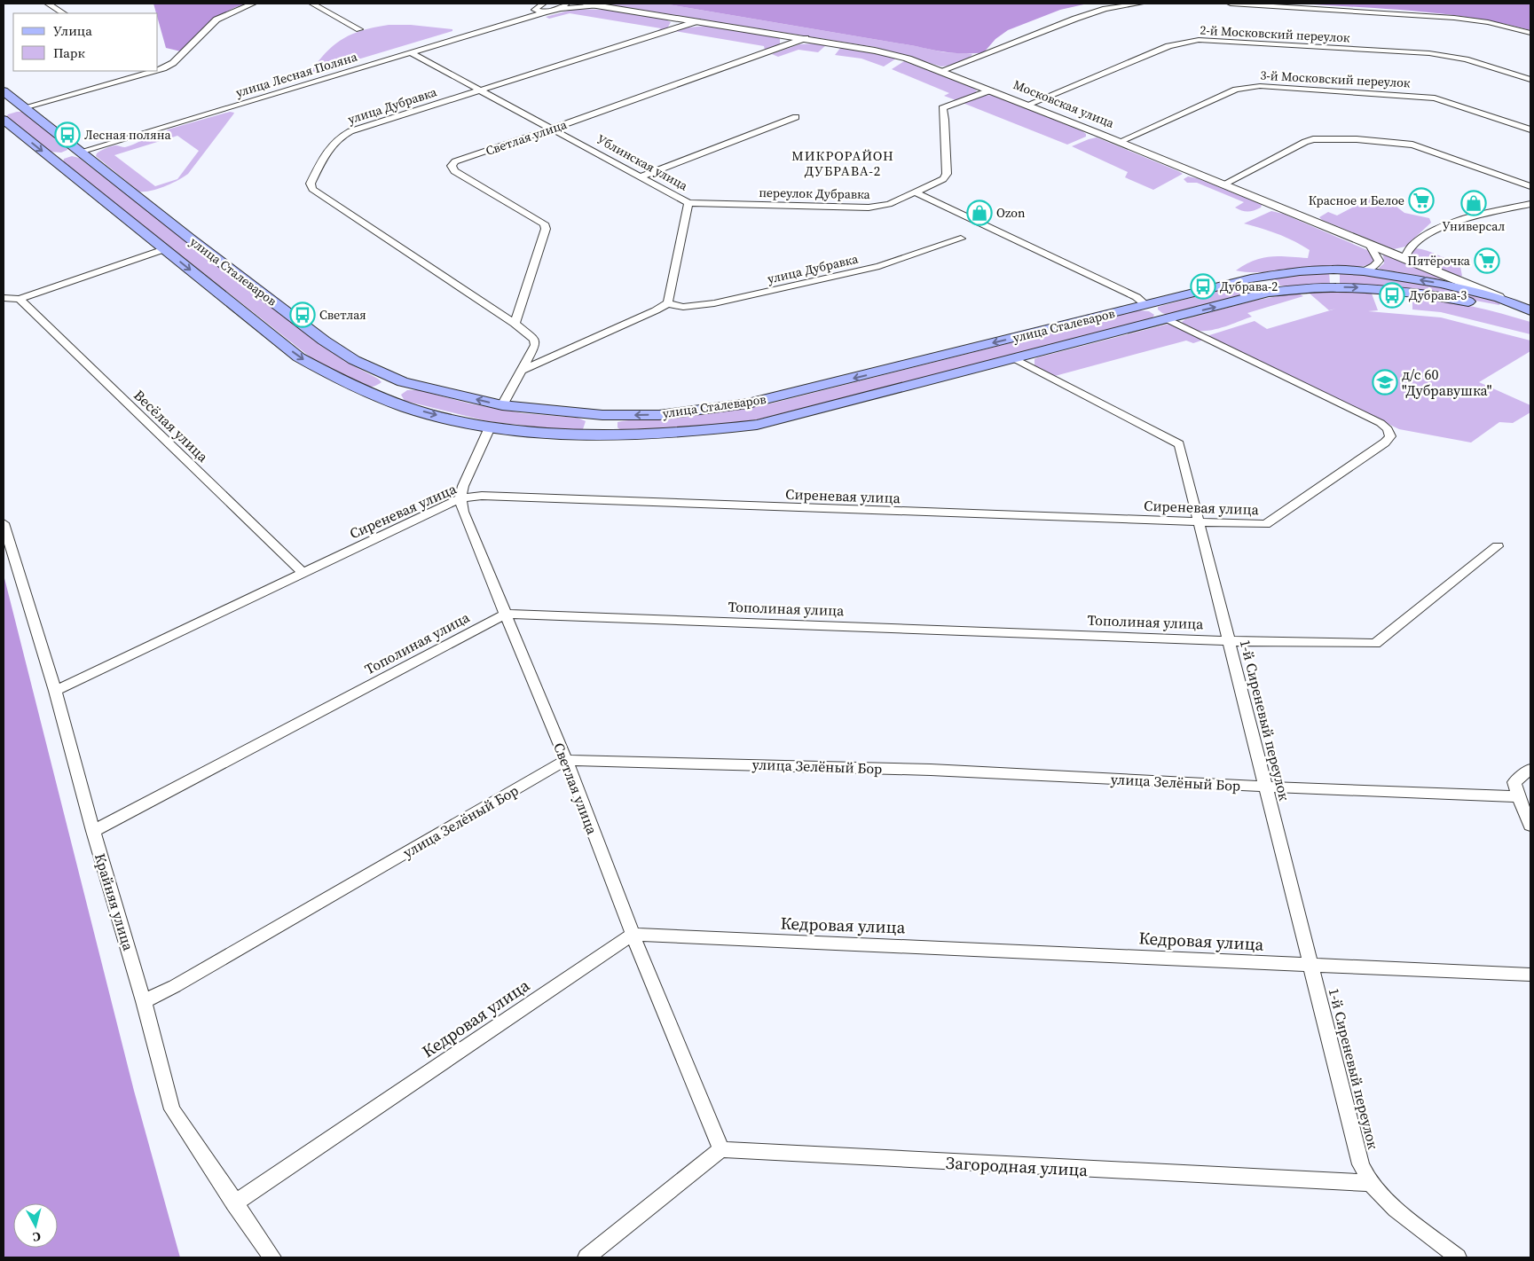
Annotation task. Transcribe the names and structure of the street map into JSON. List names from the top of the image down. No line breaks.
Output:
{"streets":{"main road":["улица Сталеваров"],"street":["2-й Московский переулок","улица Лесная Поляна","3-й Московский переулок","Московская улица","улица Дубравка","Светлая улица","Ублинская улица","переулок Дубравка","Весёлая улица","Сиреневая улица","Тополиная улица","1-й Сиреневый переулок","улица Зелёный Бор","Крайняя улица","Кедровая улица","Загородная улица"]},"crossings":[["2-й Московский переулок","Московская улица"],["улица Лесная Поляна","Московская улица"],["улица Лесная Поляна","Ублинская улица"],["улица Лесная Поляна","улица Сталеваров"],["3-й Московский переулок","Московская улица"],["Московская улица","улица Дубравка"],["Московская улица","Светлая улица"],["Московская улица","переулок Дубравка"],["Московская улица","улица Сталеваров"],["улица Дубравка","Светлая улица"],["улица Дубравка","Ублинская улица"],["Светлая улица","Ублинская улица"],["Светлая улица","Сиреневая улица"],["Светлая улица","Тополиная улица"],["Светлая улица","улица Зелёный Бор"],["Светлая улица","Кедровая улица"],["Светлая улица","Загородная улица"],["Ублинская улица","переулок Дубравка"],["улица Сталеваров","Сиреневая улица"],["улица Сталеваров","1-й Сиреневый переулок"],["Весёлая улица","Сиреневая улица"],["Сиреневая улица","1-й Сиреневый переулок"],["Сиреневая улица","Крайняя улица"],["Тополиная улица","1-й Сиреневый переулок"],["Тополиная улица","Крайняя улица"],["1-й Сиреневый переулок","улица Зелёный Бор"],["1-й Сиреневый переулок","Кедровая улица"],["1-й Сиреневый переулок","Загородная улица"],["улица Зелёный Бор","Крайняя улица"],["Крайняя улица","Кедровая улица"]],"districts":["МИКРОРАЙОН ДУБРАВА-2"],"places":{"bus stop":["Лесная поляна","Дубрава-2","Дубрава-3","Светлая"],"supermarket":["Красное и Белое","Пятёрочка"],"shop":["Универсал","Ozon"],"school or university":["д/с 60 \"Дубравушка\""]},"legend":["Улица","Парк"],"north":"bottom"}
